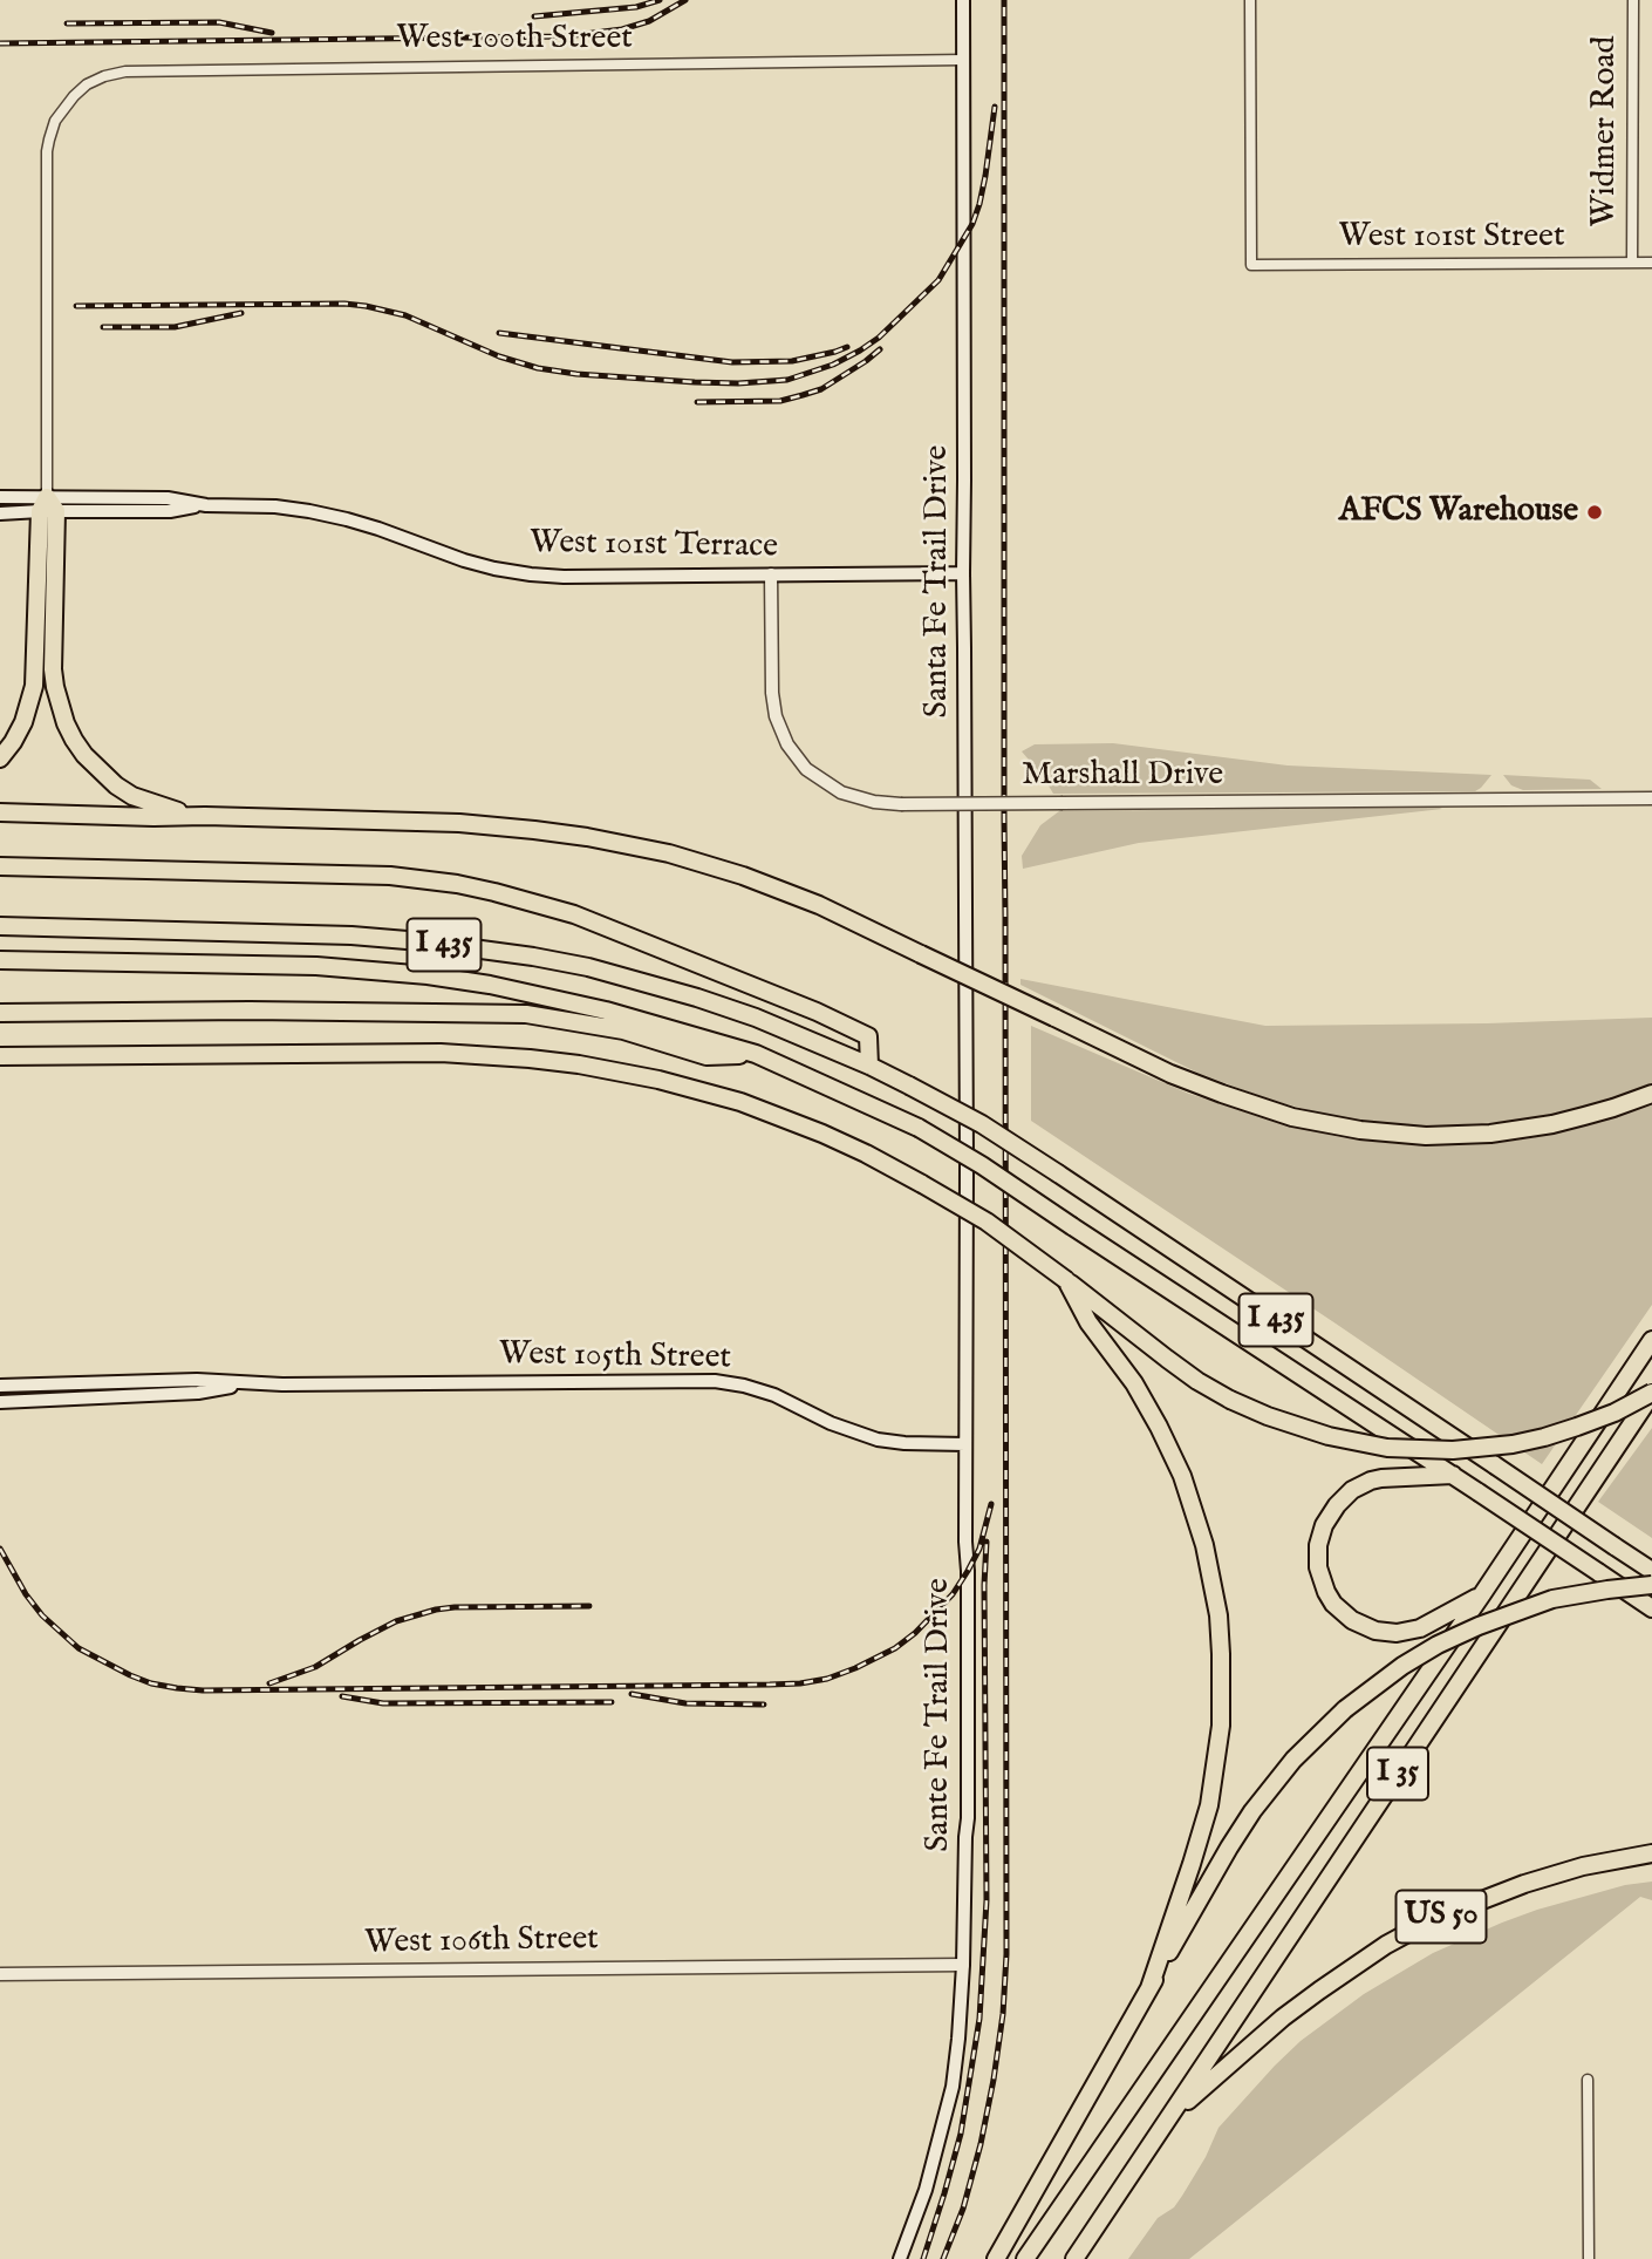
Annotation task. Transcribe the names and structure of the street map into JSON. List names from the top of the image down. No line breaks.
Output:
{"streets":{"highway":["I 435","I 35","US 50"],"main road":["West 101st Terrace","Santa Fe Trail Drive","West 105th Street","Sante Fe Trail Drive"],"street":["West 100th Street","Widmer Road","West 101st Street","Marshall Drive","West 106th Street"]},"crossings":[["West 100th Street","West 101st Terrace"],["West 100th Street","Santa Fe Trail Drive"],["Widmer Road","West 101st Street"],["West 101st Terrace","Santa Fe Trail Drive"],["West 101st Terrace","Marshall Drive"],["Santa Fe Trail Drive","Sante Fe Trail Drive"],["West 105th Street","Sante Fe Trail Drive"],["Sante Fe Trail Drive","West 106th Street"],["I 35","US 50"]],"places":["AFCS Warehouse"]}
